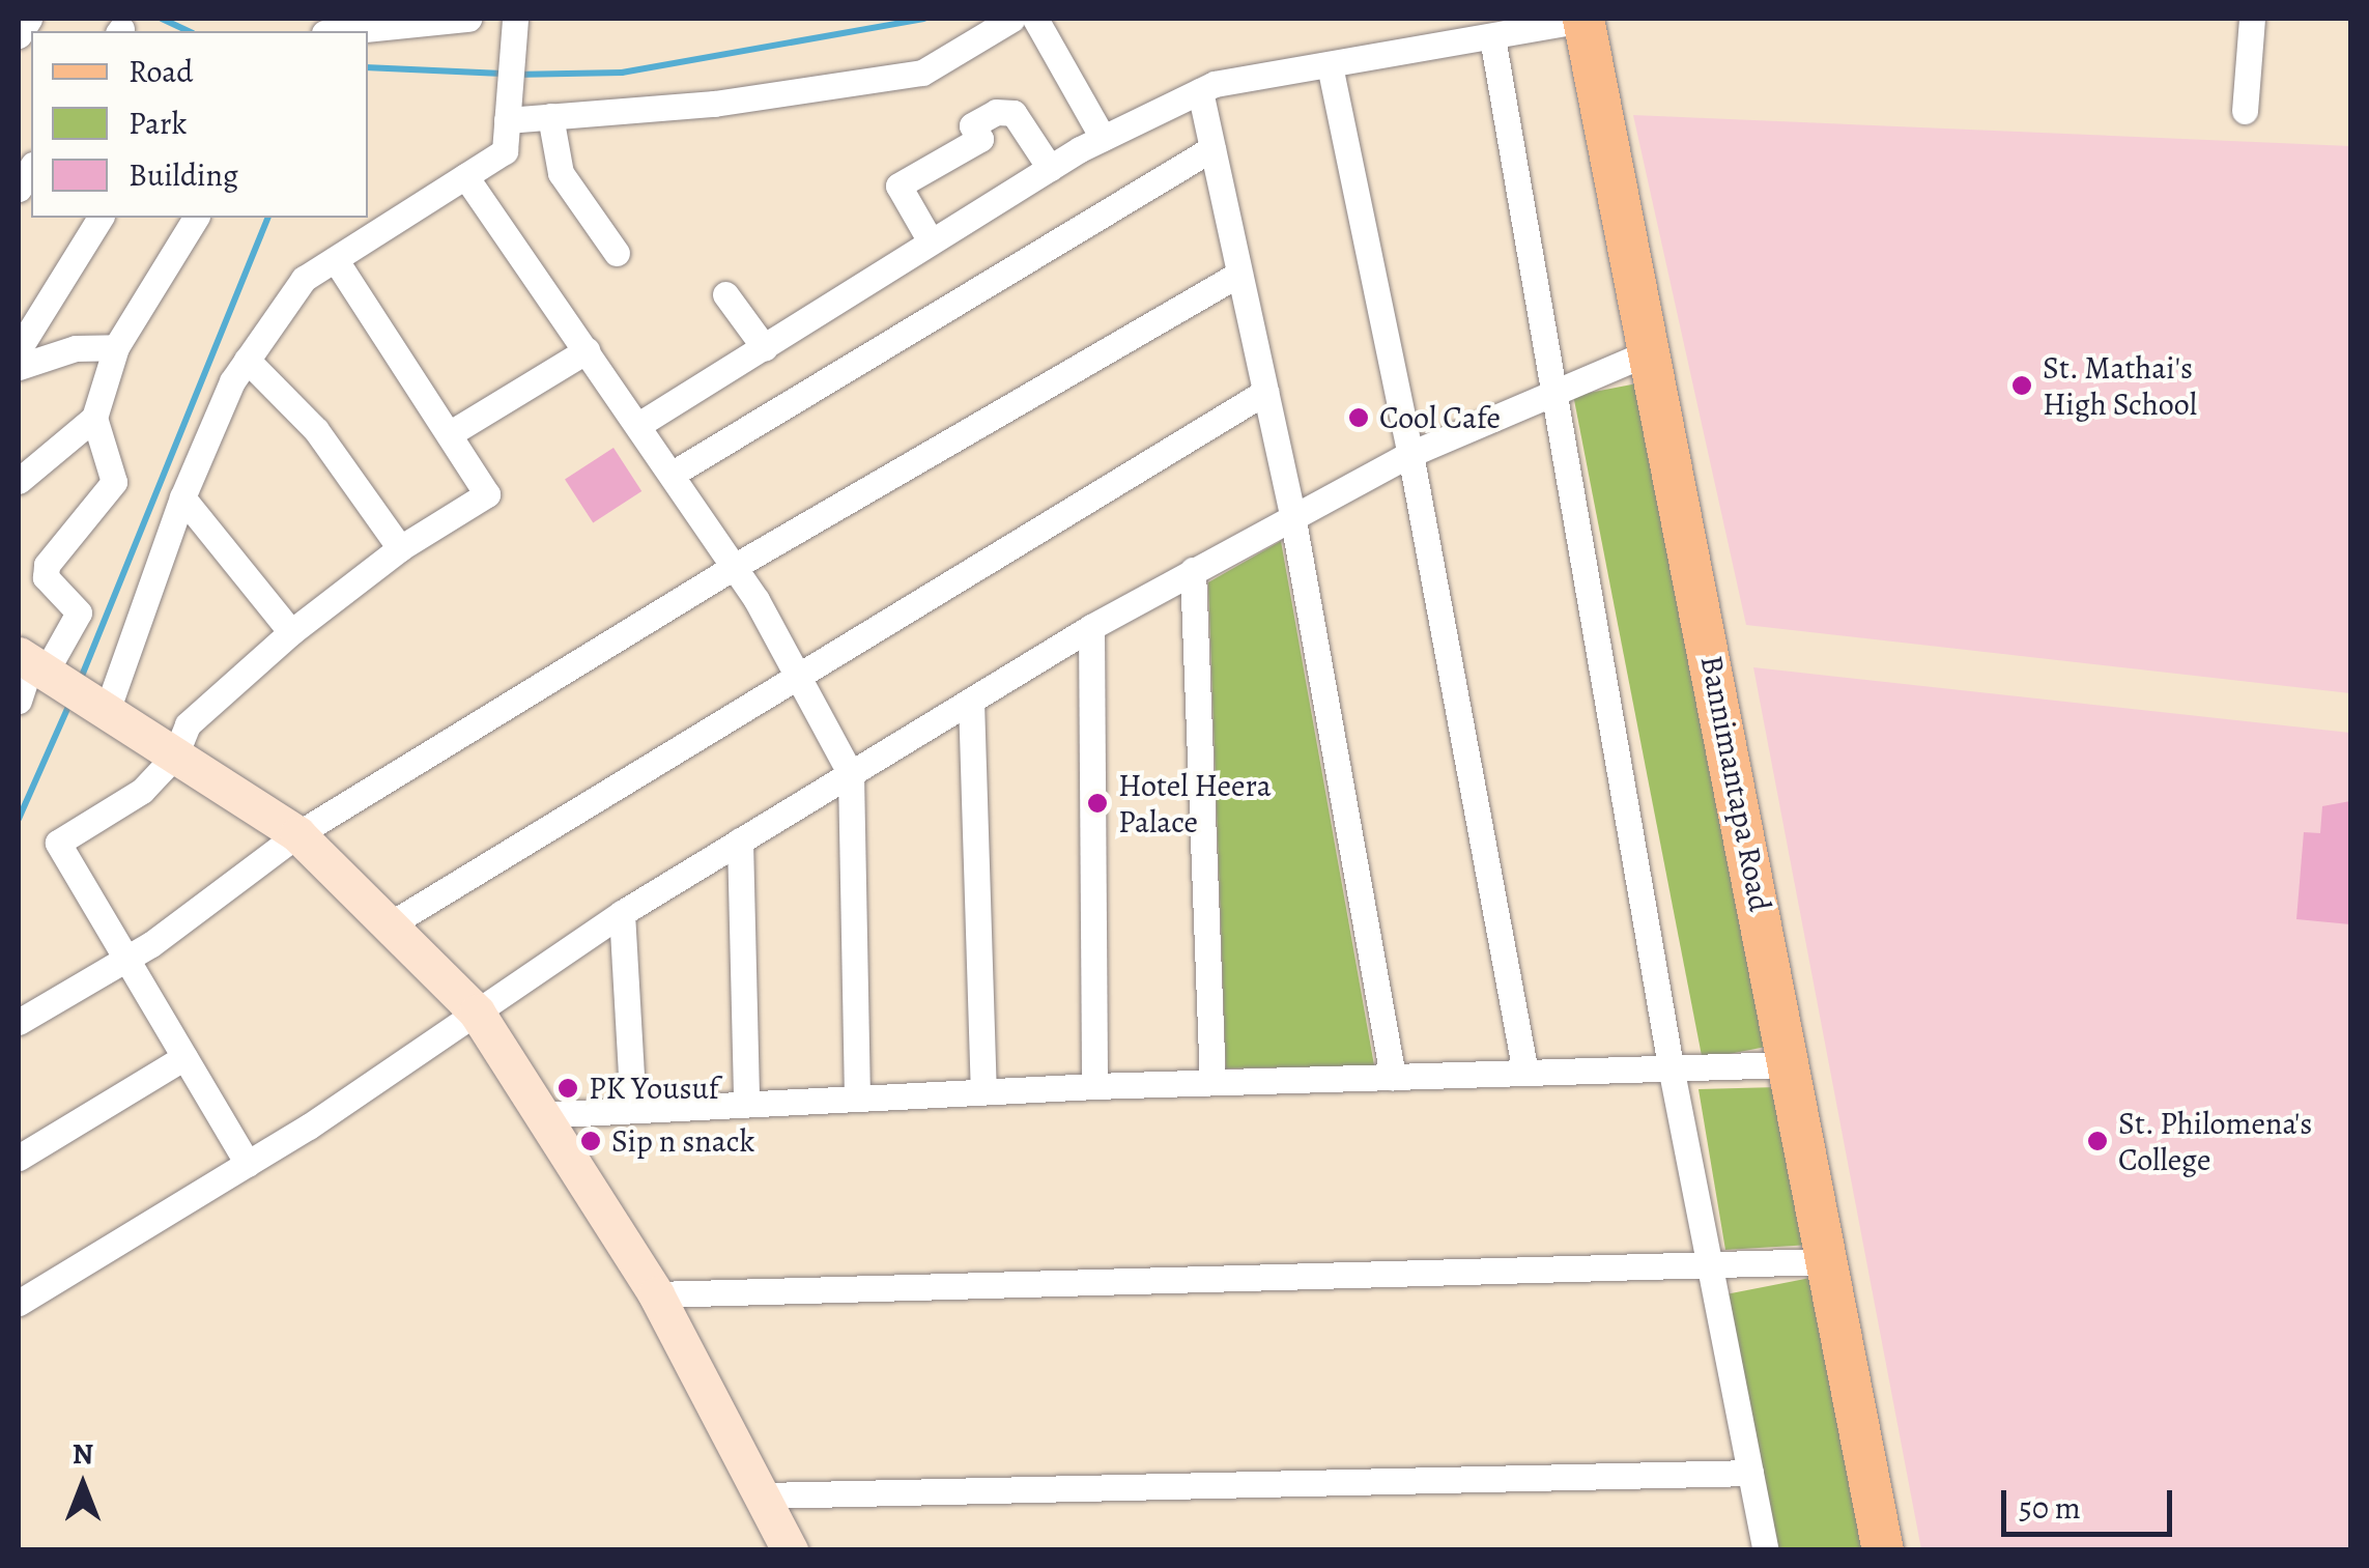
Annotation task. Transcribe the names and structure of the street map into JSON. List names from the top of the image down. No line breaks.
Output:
{"streets":{"main road":["Bannimantapa Road"]},"places":["St. Mathai's High School","Cool Cafe","Hotel Heera Palace","PK Yousuf","Sip n snack","St. Philomena's College"],"legend":["Road","Park","Building"],"scale_bar":"50 m","north":"top"}
